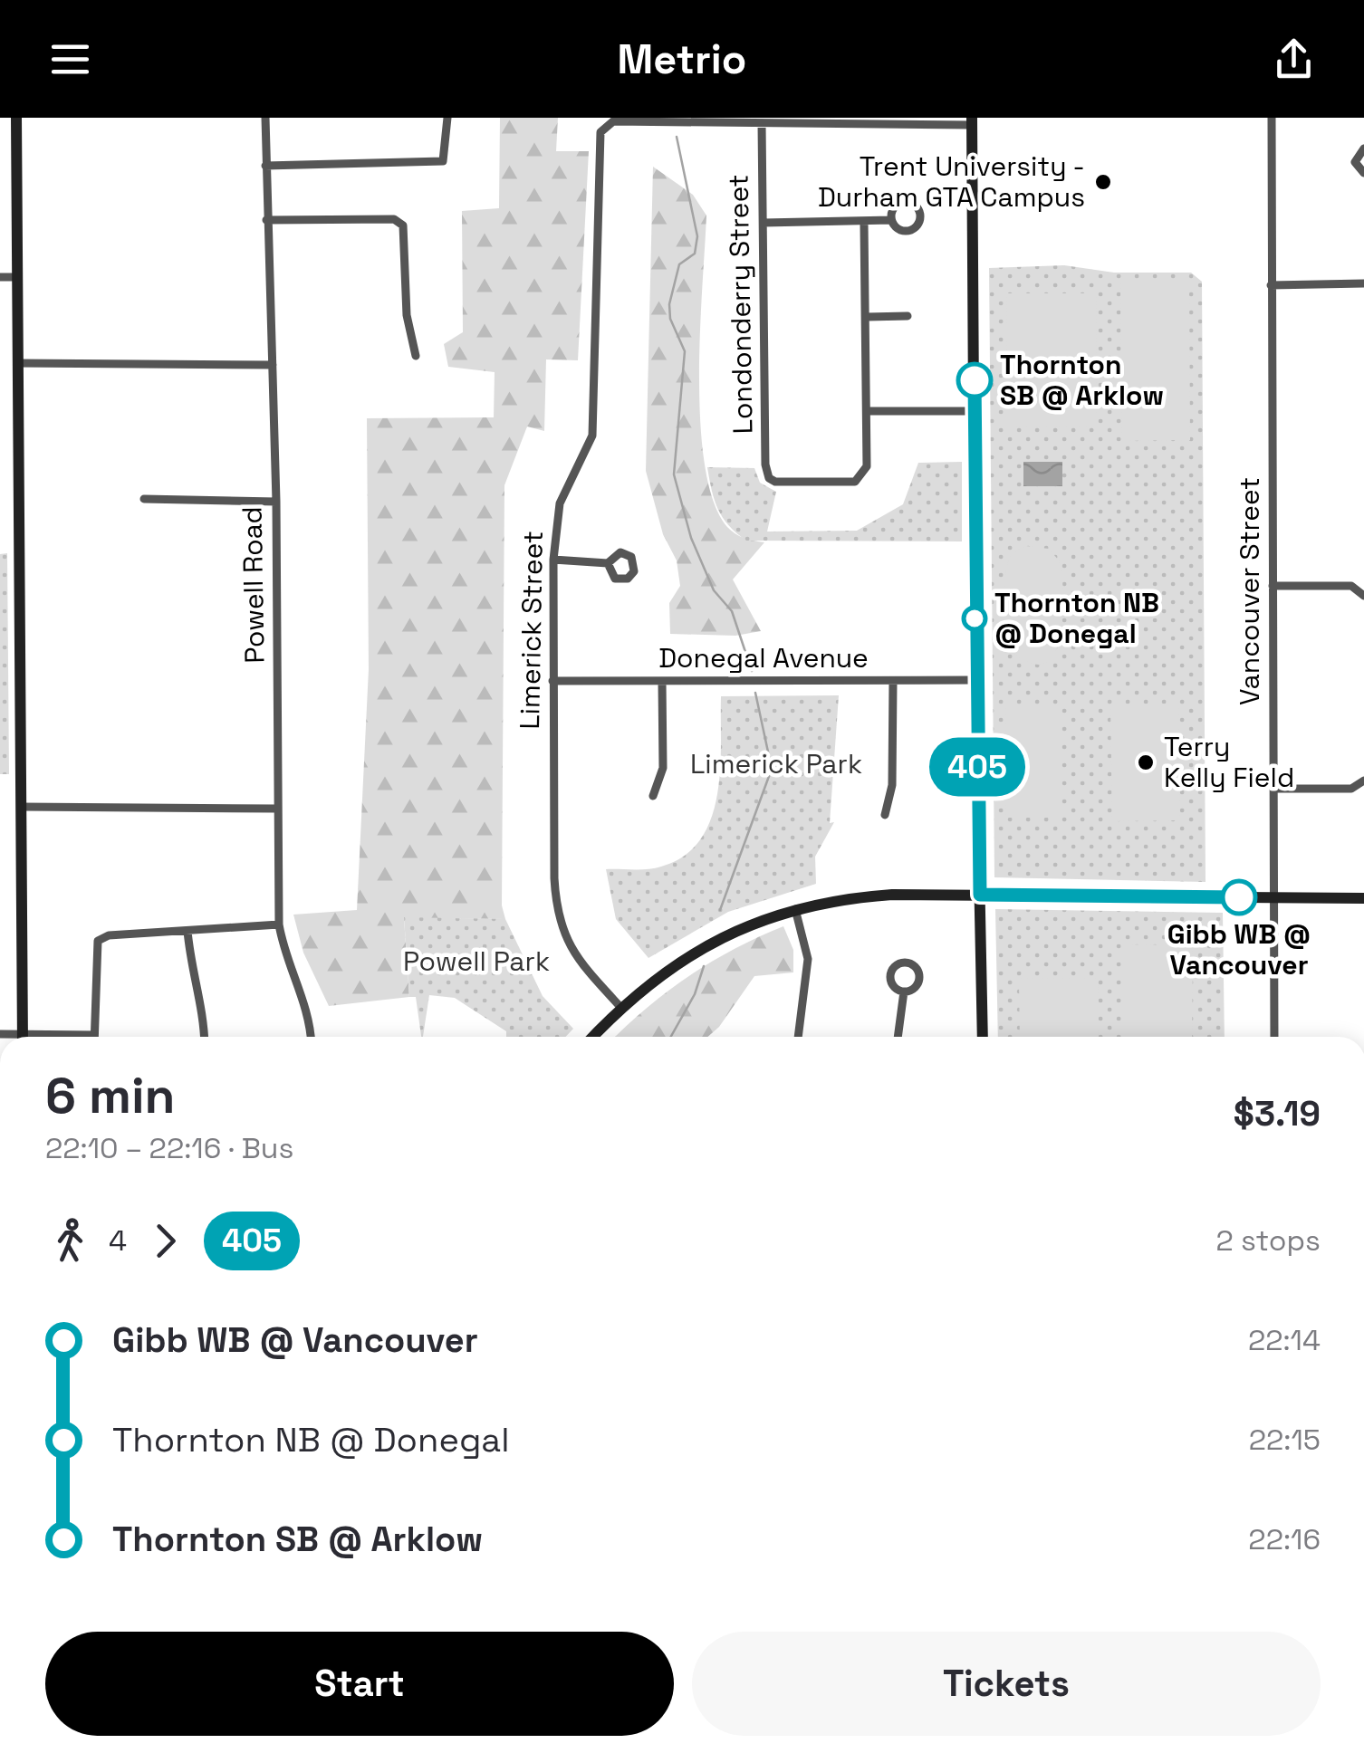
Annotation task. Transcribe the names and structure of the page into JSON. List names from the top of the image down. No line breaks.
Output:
{"streets":{"street":["Londonderry Street","Powell Road","Vancouver Street","Limerick Street","Donegal Avenue"]},"crossings":[["Londonderry Street","Limerick Street"],["Limerick Street","Donegal Avenue"]],"parks":["Limerick Park","Powell Park"],"places":["Trent University - Durham GTA Campus","Thornton SB @ Arklow","Thornton NB @ Donegal","Terry Kelly Field","Gibb WB @ Vancouver"],"lines":["bus line 405"],"page":{"header":"Metrio","on_map":"405","heading":["6 min","22:10 – 22:16 · Bus","$3.19"],"legs":["4","405","2 stops"],"list":[{"name":"Gibb WB @ Vancouver","value":"22:14"},{"name":"Thornton NB @ Donegal","value":"22:15"},{"name":"Thornton SB @ Arklow","value":"22:16"}],"buttons":["Start","Tickets"]}}
